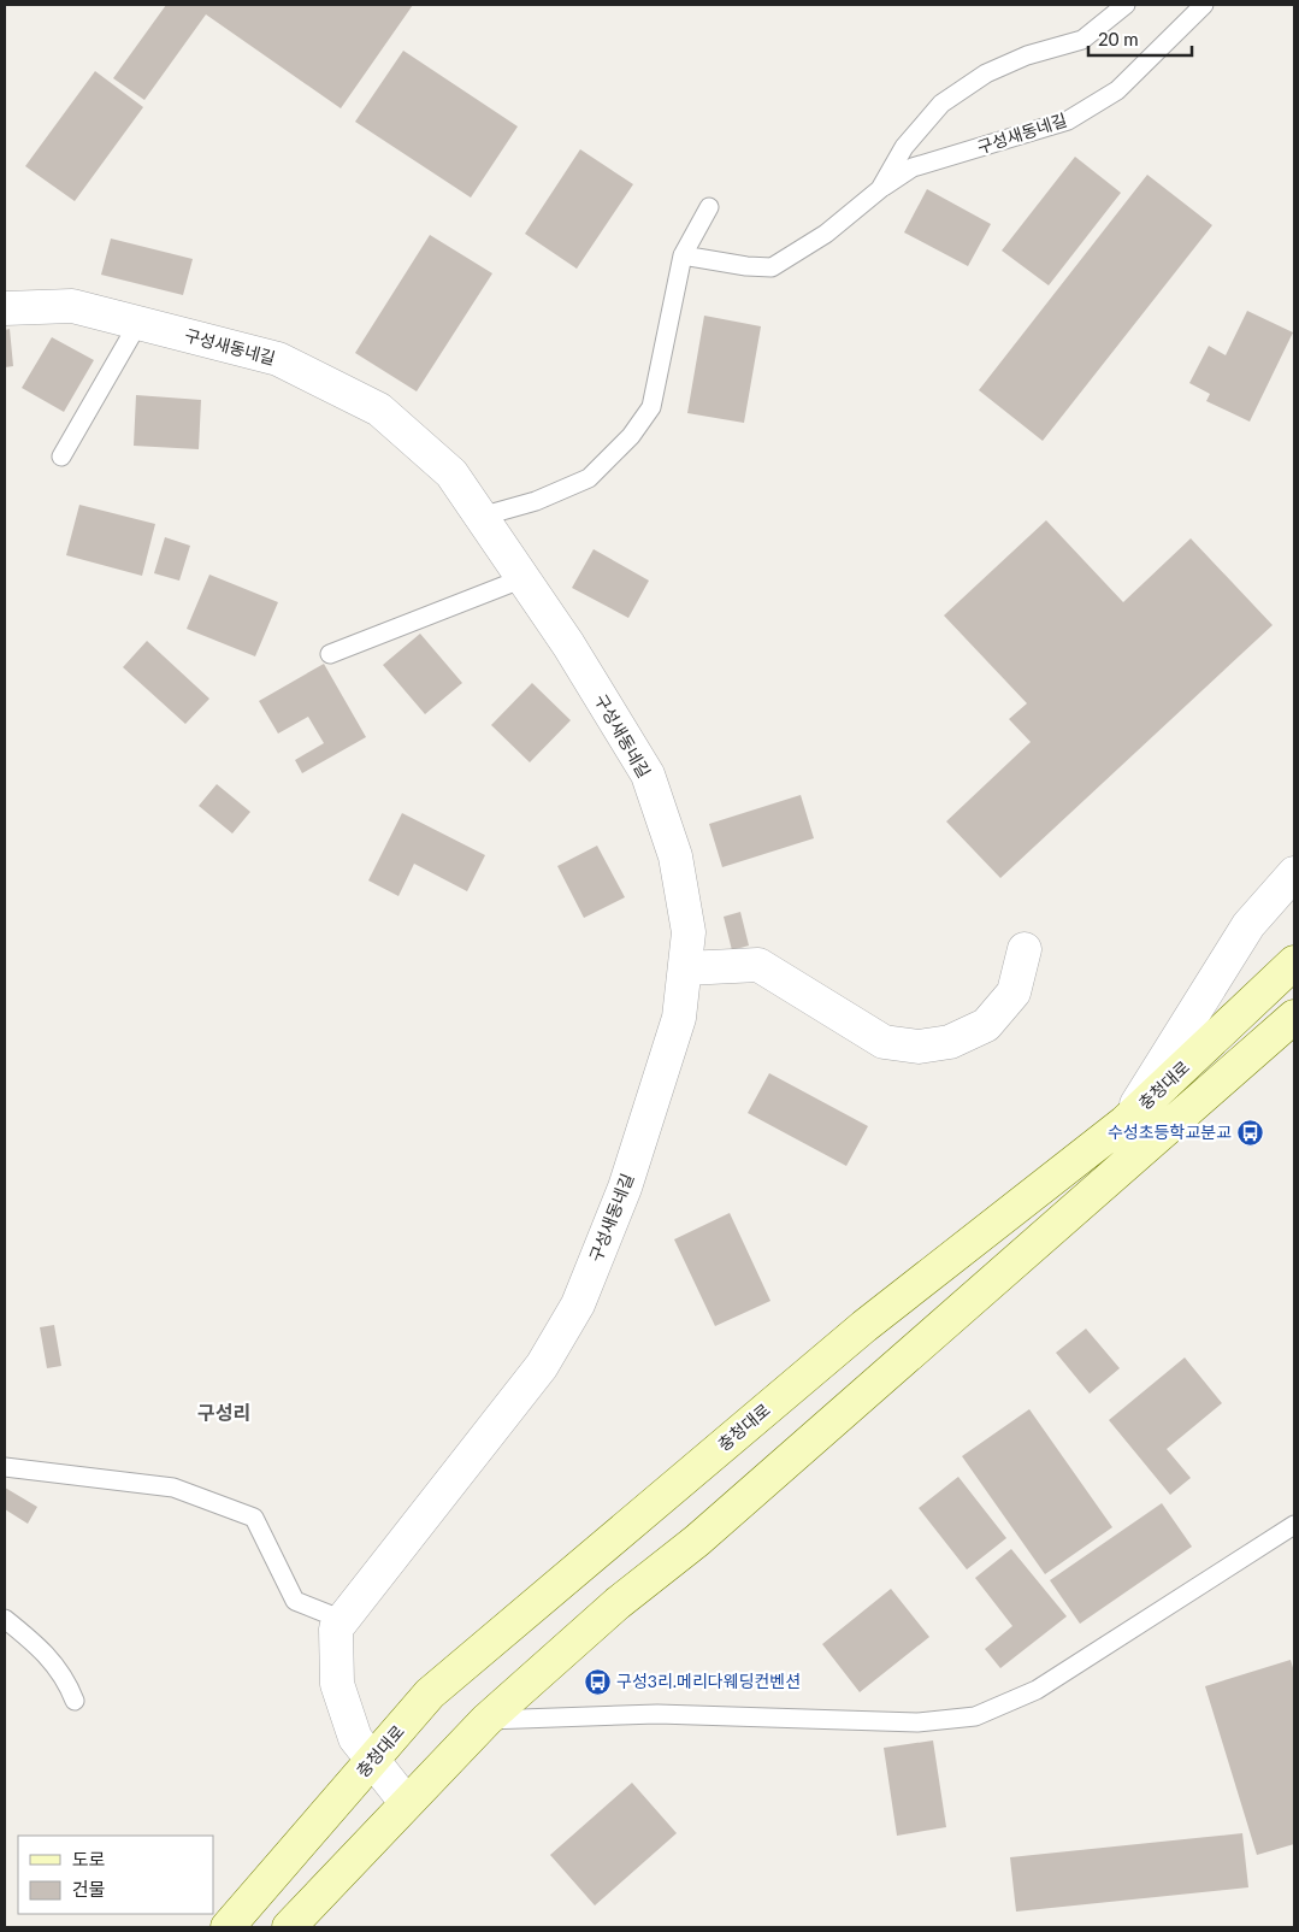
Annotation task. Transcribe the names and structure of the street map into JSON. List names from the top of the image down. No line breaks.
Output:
{"streets":{"main road":["충청대로"],"street":["구성새동네길"]},"crossings":[["구성새동네길","충청대로"]],"districts":["구성리"],"places":{"bus stop":["수성초등학교분교","구성3리.메리다웨딩컨벤션"]},"legend":["도로","건물"],"scale_bar":"20 m"}
